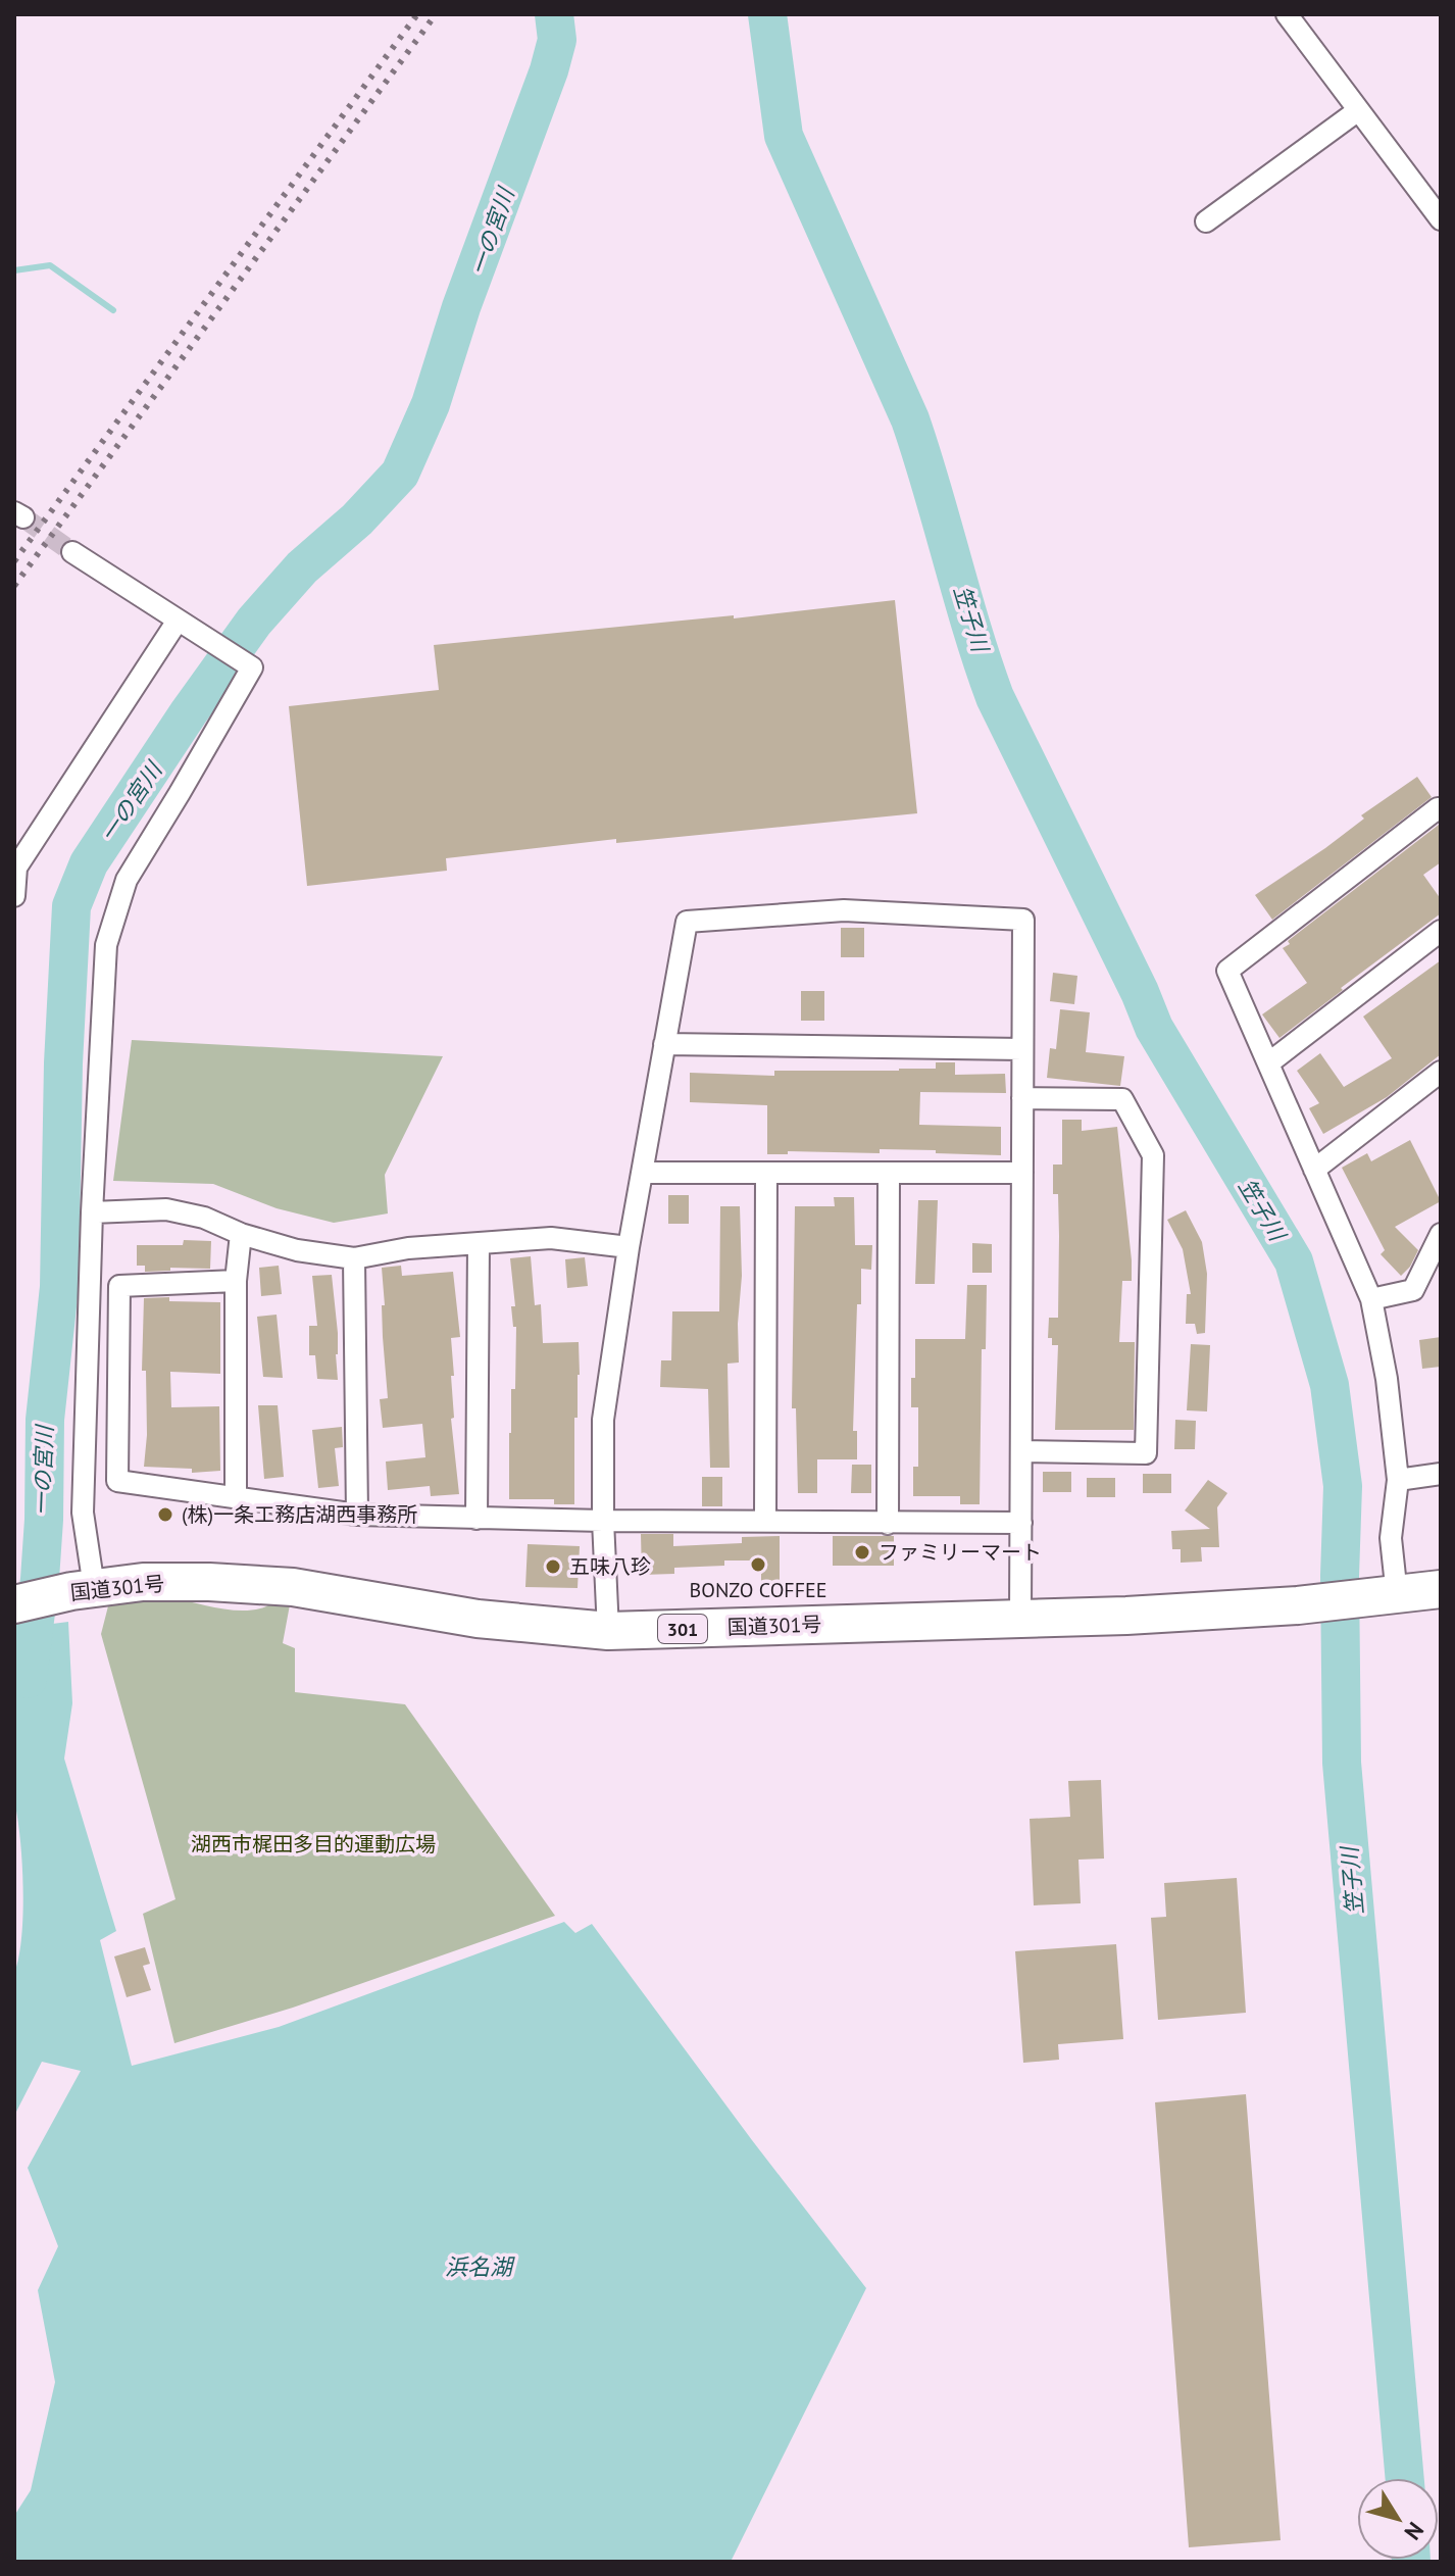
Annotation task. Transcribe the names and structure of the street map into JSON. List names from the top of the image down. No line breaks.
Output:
{"streets":{"highway":["国道301号","301"]},"water":["一の宮川","笠子川","浜名湖"],"parks":["湖西市梶田多目的運動広場"],"places":["(株)一条工務店湖西事務所","ファミリーマート","BONZO COFFEE","五味八珍"],"north":"bottom right"}
